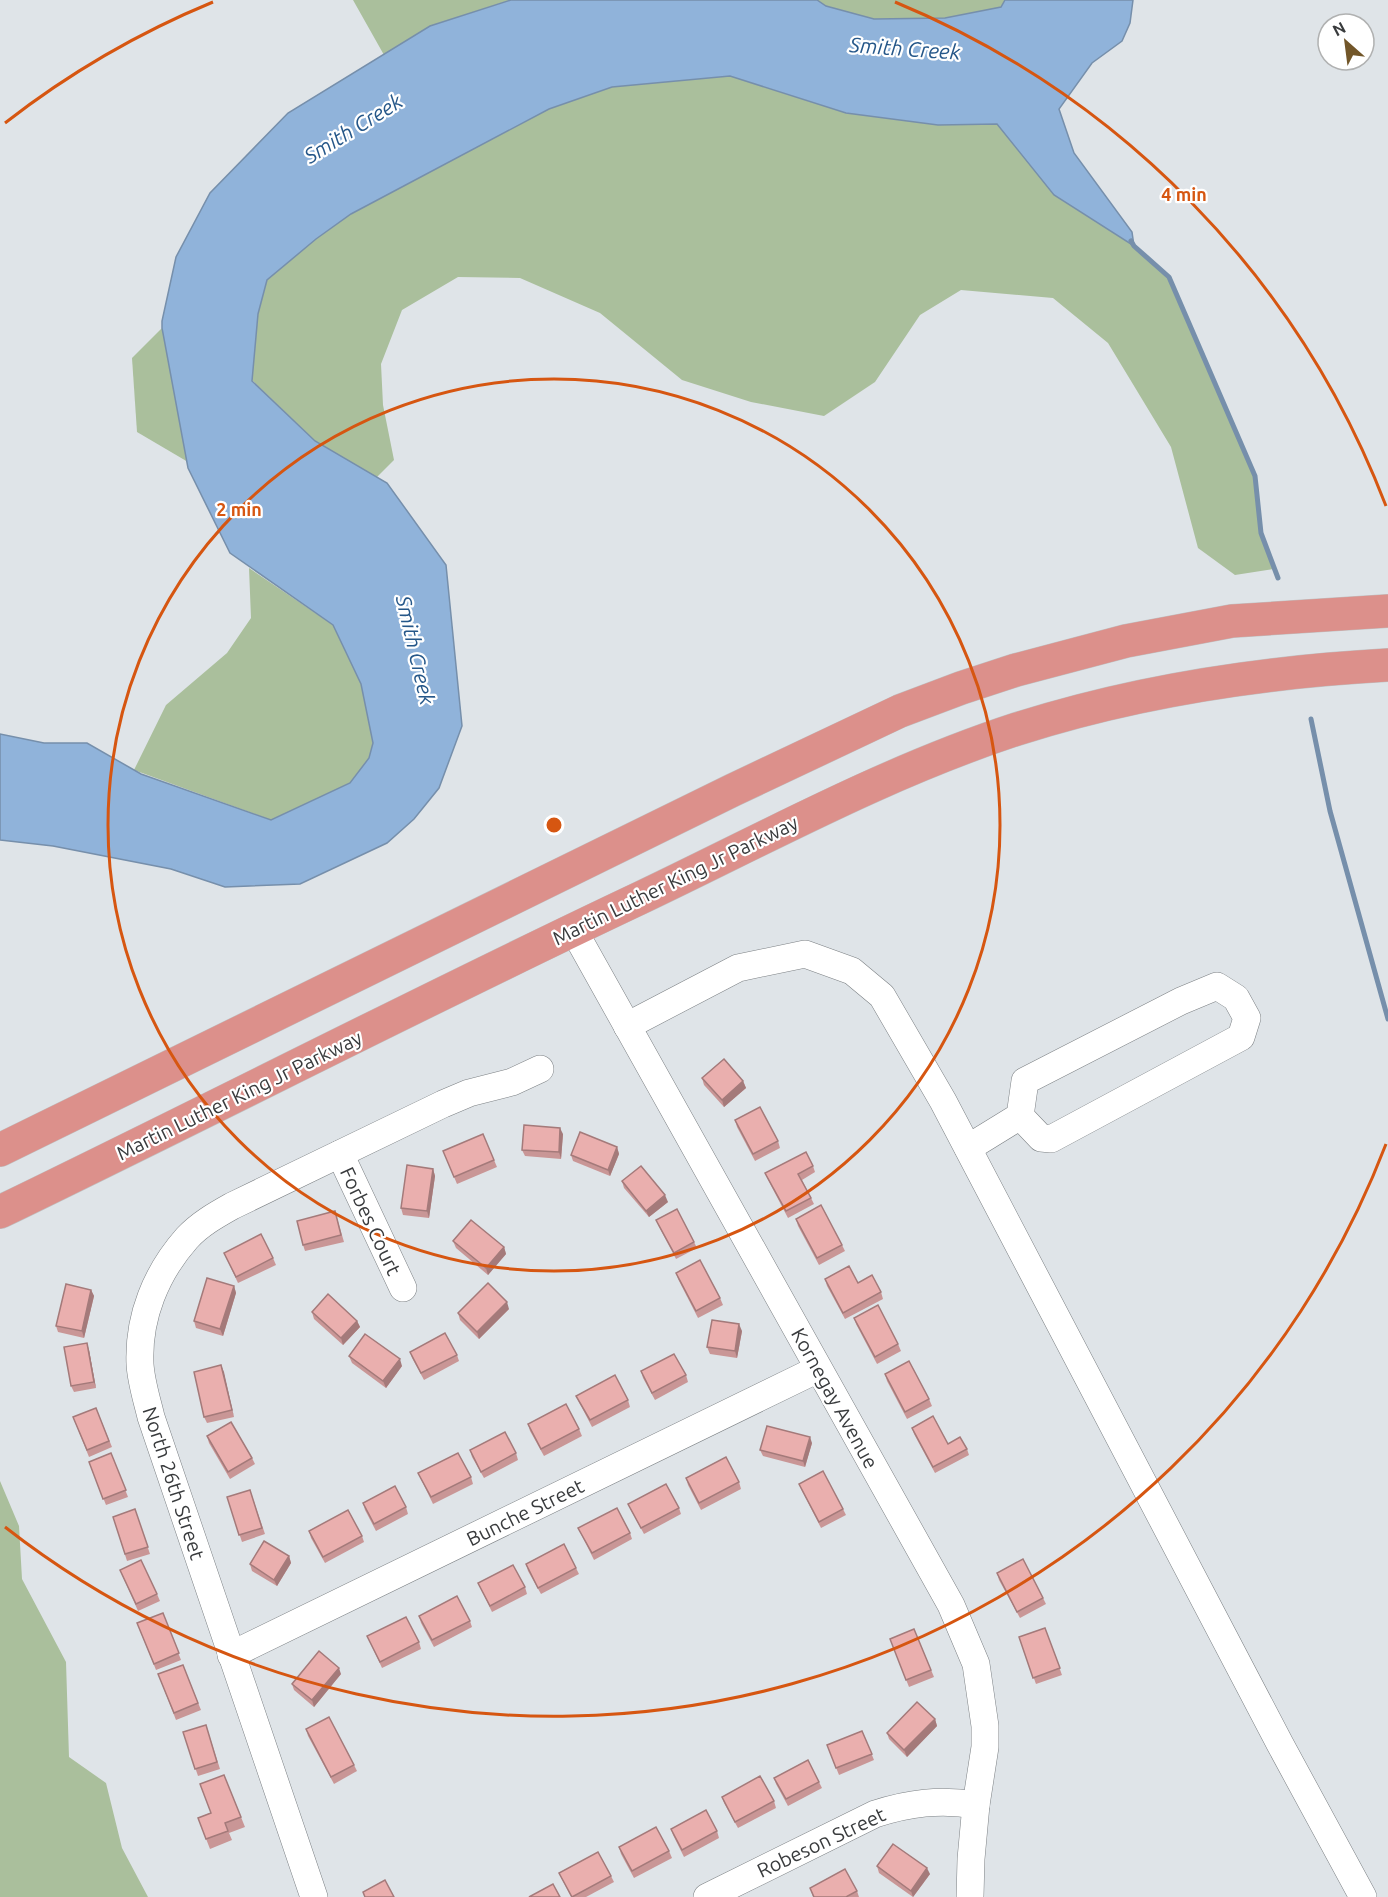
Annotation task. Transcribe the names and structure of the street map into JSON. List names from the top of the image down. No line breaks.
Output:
{"streets":{"highway":["Martin Luther King Jr Parkway"],"street":["Forbes Court","Kornegay Avenue","North 26th Street","Bunche Street","Robeson Street"]},"crossings":[["Martin Luther King Jr Parkway","Kornegay Avenue"],["Forbes Court","North 26th Street"],["Kornegay Avenue","Bunche Street"],["Kornegay Avenue","Robeson Street"],["North 26th Street","Bunche Street"]],"water":["Smith Creek"],"north":"top left","rings":["4 min","2 min"]}
